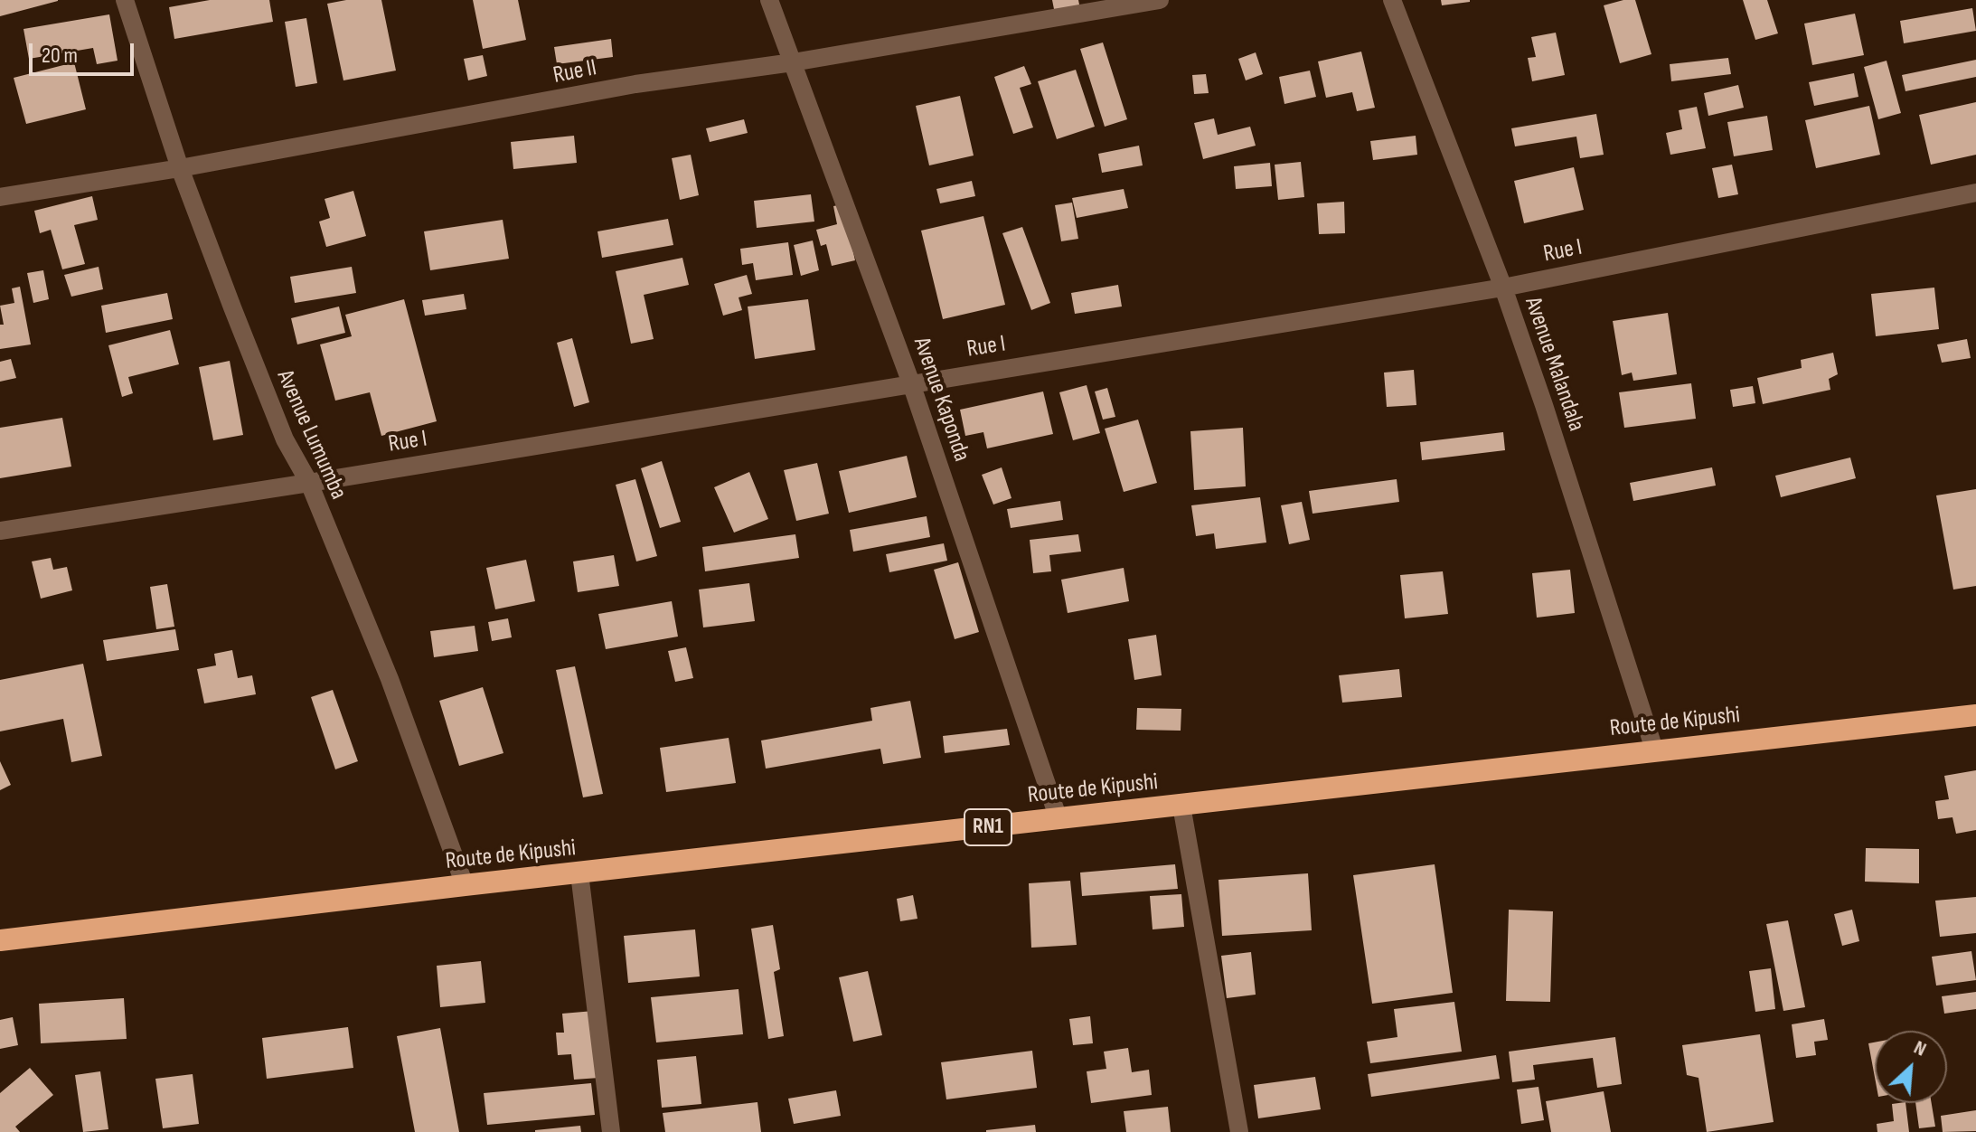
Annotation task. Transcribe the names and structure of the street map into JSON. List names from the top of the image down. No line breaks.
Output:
{"streets":{"highway":["Route de Kipushi","RN1"],"street":["Rue II","Rue I","Avenue Malandala","Avenue Kaponda","Avenue Lumumba"]},"crossings":[["Rue II","Avenue Kaponda"],["Rue II","Avenue Lumumba"],["Rue I","Avenue Malandala"],["Rue I","Avenue Kaponda"],["Rue I","Avenue Lumumba"],["Avenue Malandala","Route de Kipushi"],["Avenue Kaponda","Route de Kipushi"],["Avenue Lumumba","Route de Kipushi"]],"scale_bar":"20 m","north":"top right"}
